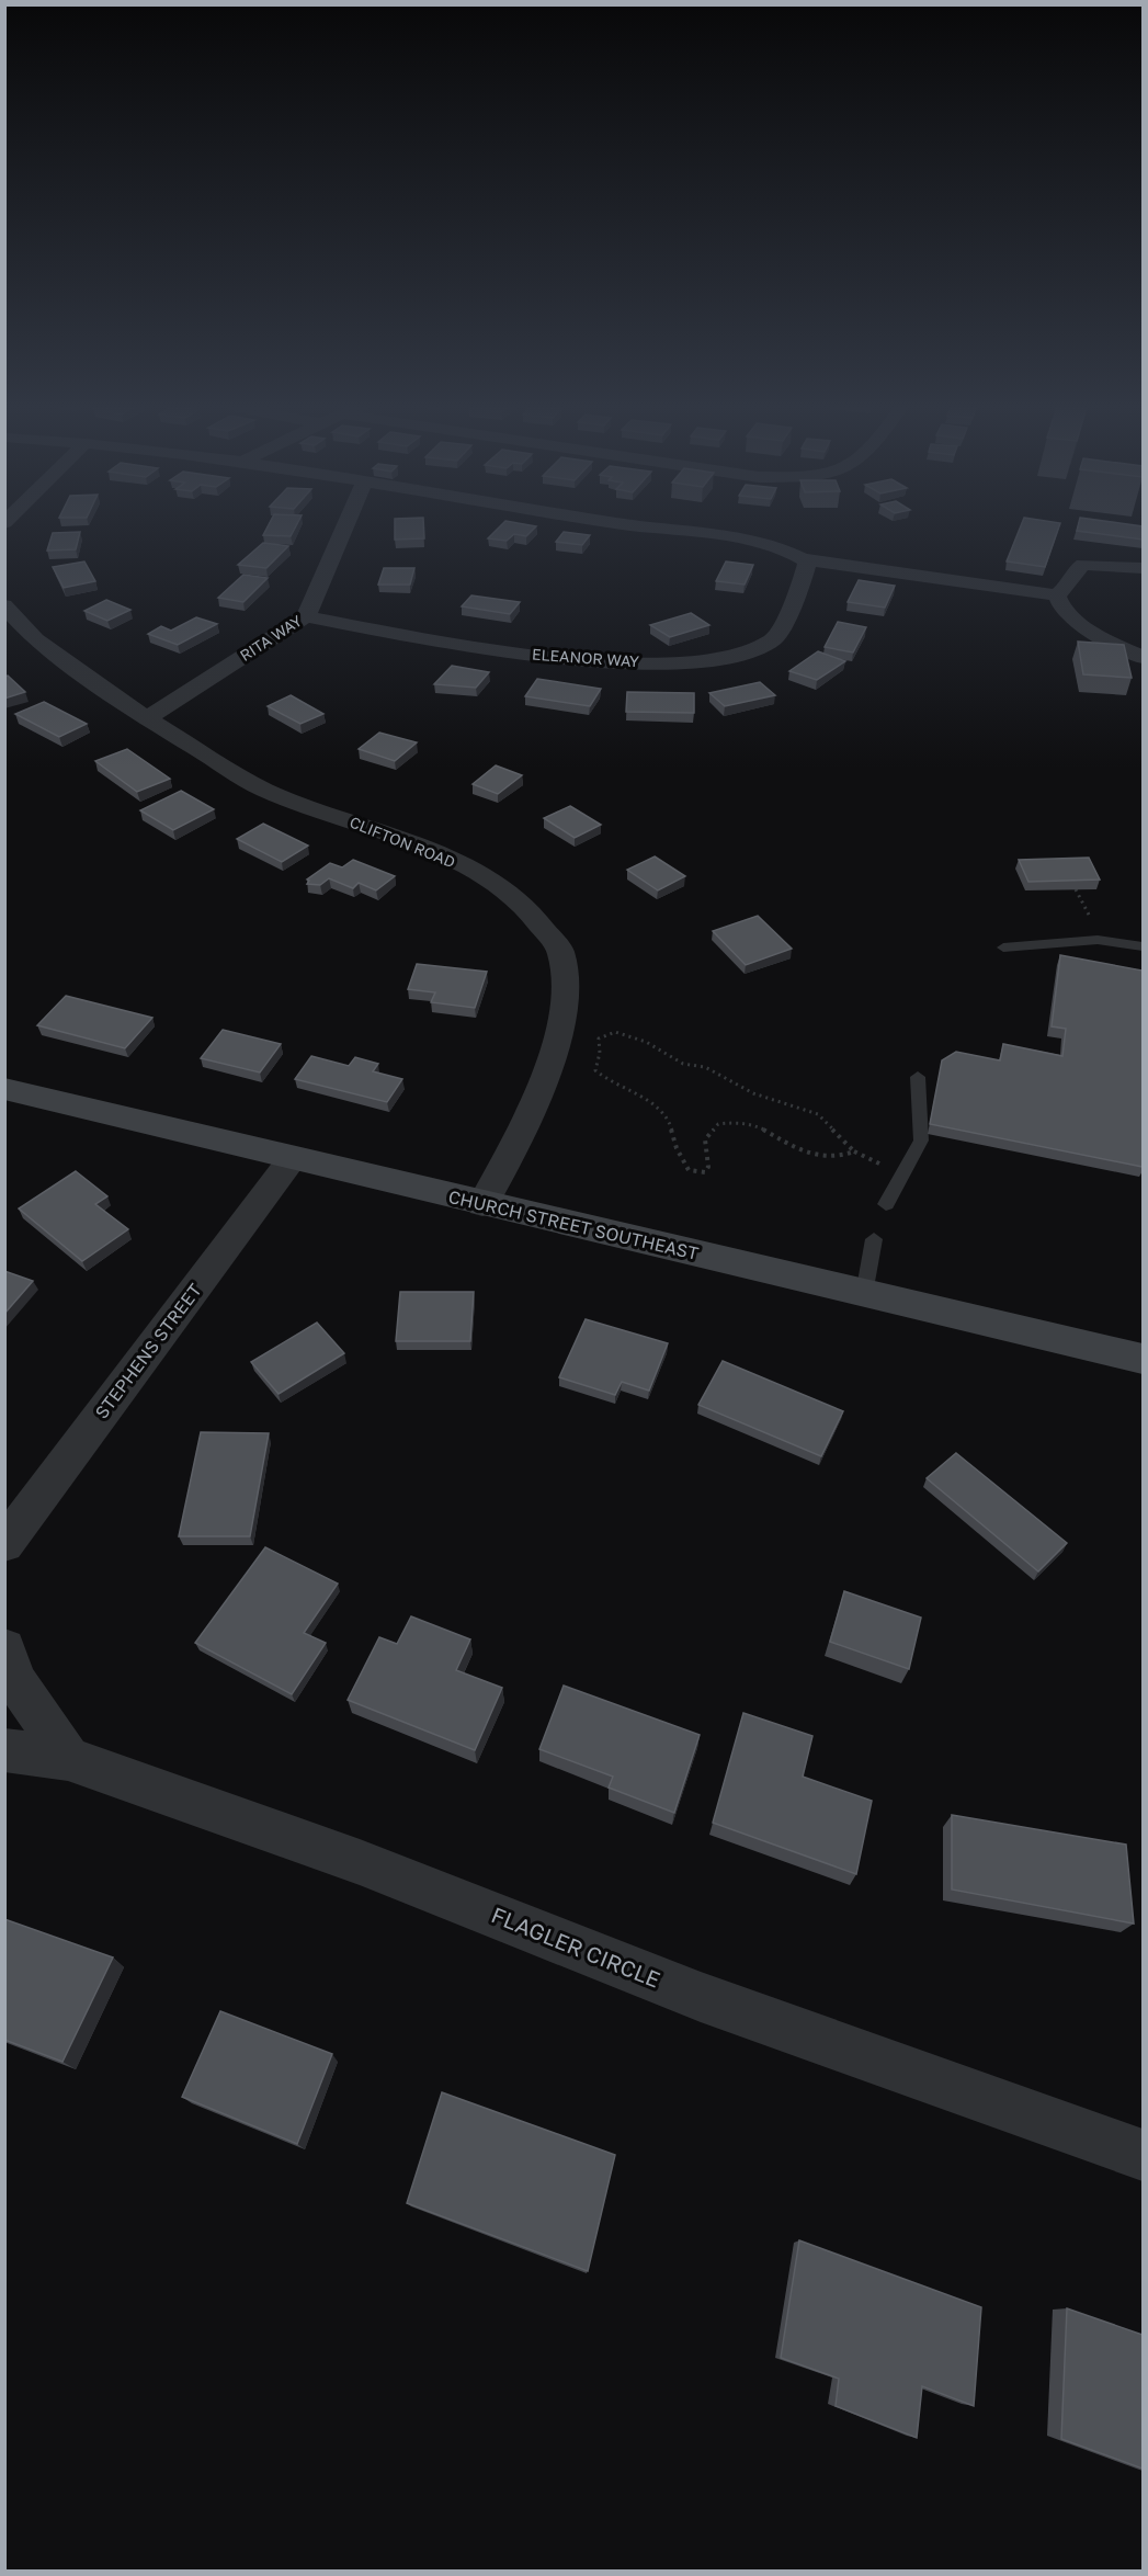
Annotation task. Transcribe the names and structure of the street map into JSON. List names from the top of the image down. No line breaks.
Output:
{"streets":{"street":["RITA WAY","ELEANOR WAY","CLIFTON ROAD","CHURCH STREET SOUTHEAST","STEPHENS STREET","FLAGLER CIRCLE"]},"crossings":[["RITA WAY","ELEANOR WAY"],["RITA WAY","CLIFTON ROAD"],["CLIFTON ROAD","CHURCH STREET SOUTHEAST"],["CHURCH STREET SOUTHEAST","STEPHENS STREET"]]}
